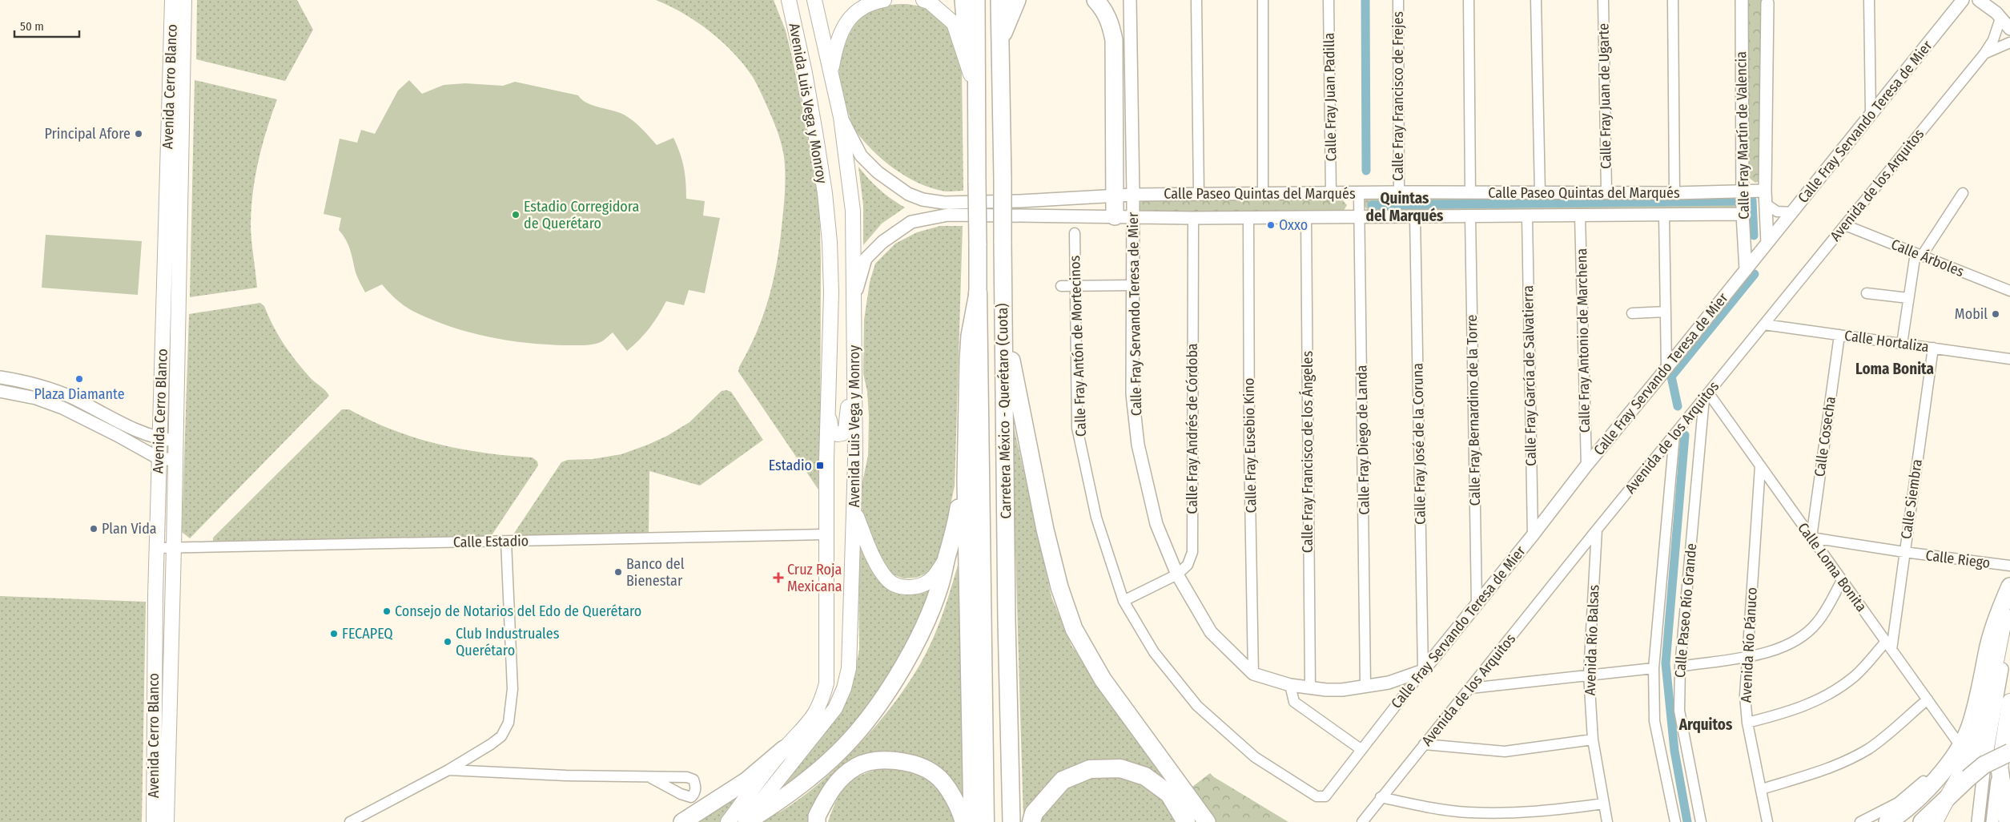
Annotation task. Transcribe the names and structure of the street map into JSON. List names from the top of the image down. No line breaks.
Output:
{"streets":{"highway":["Carretera México - Querétaro (Cuota)"],"main road":["Avenida Cerro Blanco","Avenida Luis Vega y Monroy"],"street":["Calle Fray Francisco de Frejes","Calle Fray Juan de Ugarte","Calle Fray Juan Padilla","Calle Fray Servando Teresa de Mier","Calle Fray Martín de Valencia","Avenida de los Arquitos","Calle Paseo Quintas del Marqués","Calle Árboles","Calle Fray Antonio de Marchena","Calle Hortaliza","Calle Fray Antón de Mortecinos","Calle Fray García de Salvatierra","Calle Fray Bernardino de la Torre","Calle Fray Andrés de Córdoba","Calle Cosecha","Calle Fray Diego de Landa","Calle Fray José de la Coruna","Calle Fray Eusebio Kino","Calle Fray Francisco de los Ángeles","Calle Siembra","Calle Estadio","Calle Riego","Calle Loma Bonita","Calle Paseo Río Grande","Avenida Río Balsas","Avenida Río Pánuco"]},"crossings":[["Avenida Cerro Blanco","Calle Estadio"],["Calle Fray Francisco de Frejes","Calle Paseo Quintas del Marqués"],["Calle Fray Juan de Ugarte","Calle Paseo Quintas del Marqués"],["Calle Fray Juan Padilla","Calle Paseo Quintas del Marqués"],["Avenida Luis Vega y Monroy","Calle Paseo Quintas del Marqués"],["Avenida Luis Vega y Monroy","Calle Estadio"],["Calle Fray Servando Teresa de Mier","Calle Fray Martín de Valencia"],["Calle Fray Servando Teresa de Mier","Calle Paseo Quintas del Marqués"],["Calle Fray Servando Teresa de Mier","Calle Fray Antonio de Marchena"],["Calle Fray Servando Teresa de Mier","Calle Fray Antón de Mortecinos"],["Calle Fray Servando Teresa de Mier","Calle Fray García de Salvatierra"],["Calle Fray Servando Teresa de Mier","Calle Fray Bernardino de la Torre"],["Calle Fray Servando Teresa de Mier","Calle Fray Andrés de Córdoba"],["Calle Fray Servando Teresa de Mier","Calle Fray Diego de Landa"],["Calle Fray Servando Teresa de Mier","Calle Fray José de la Coruna"],["Calle Fray Servando Teresa de Mier","Calle Fray Eusebio Kino"],["Calle Fray Servando Teresa de Mier","Calle Fray Francisco de los Ángeles"],["Calle Fray Martín de Valencia","Calle Paseo Quintas del Marqués"],["Avenida de los Arquitos","Calle Árboles"],["Avenida de los Arquitos","Calle Hortaliza"],["Avenida de los Arquitos","Calle Loma Bonita"],["Avenida de los Arquitos","Calle Paseo Río Grande"],["Avenida de los Arquitos","Avenida Río Balsas"],["Calle Paseo Quintas del Marqués","Calle Fray Antonio de Marchena"],["Calle Paseo Quintas del Marqués","Calle Fray García de Salvatierra"],["Calle Paseo Quintas del Marqués","Calle Fray Bernardino de la Torre"],["Calle Paseo Quintas del Marqués","Calle Fray Andrés de Córdoba"],["Calle Paseo Quintas del Marqués","Calle Fray Diego de Landa"],["Calle Paseo Quintas del Marqués","Calle Fray José de la Coruna"],["Calle Paseo Quintas del Marqués","Calle Fray Eusebio Kino"],["Calle Paseo Quintas del Marqués","Calle Fray Francisco de los Ángeles"],["Calle Hortaliza","Calle Cosecha"],["Calle Hortaliza","Calle Siembra"],["Calle Fray Antón de Mortecinos","Calle Fray Andrés de Córdoba"],["Calle Cosecha","Calle Riego"],["Calle Cosecha","Calle Loma Bonita"],["Calle Siembra","Calle Riego"],["Calle Siembra","Calle Loma Bonita"],["Calle Riego","Calle Loma Bonita"],["Calle Loma Bonita","Calle Paseo Río Grande"],["Calle Loma Bonita","Avenida Río Pánuco"]],"districts":["Quintas del Marqués","Loma Bonita","Arquitos"],"places":{"other":["Principal Afore","Estadio Corregidora de Querétaro","Oxxo","Mobil","Plaza Diamante","Plan Vida","Banco del Bienestar","Consejo de Notarios del Edo de Querétaro","FECAPEQ","Club Industruales Querétaro"],"transit":["Estadio"],"health":["Cruz Roja Mexicana"]},"scale_bar":"50 m"}
